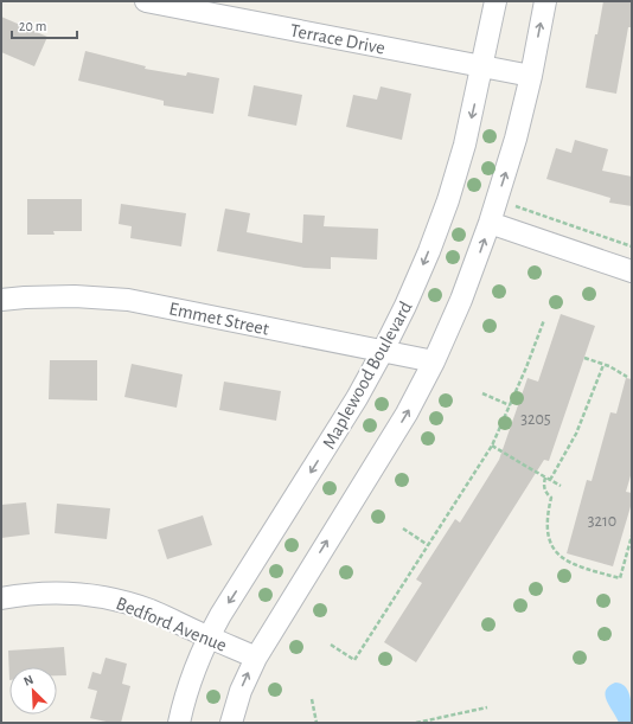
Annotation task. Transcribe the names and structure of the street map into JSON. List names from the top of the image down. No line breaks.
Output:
{"streets":{"street":["Terrace Drive","Emmet Street","Maplewood Boulevard","Bedford Avenue"]},"crossings":[["Terrace Drive","Maplewood Boulevard"],["Emmet Street","Maplewood Boulevard"],["Maplewood Boulevard","Bedford Avenue"]],"house_numbers":["3205","3210"],"scale_bar":"20 m","north":"top left"}
